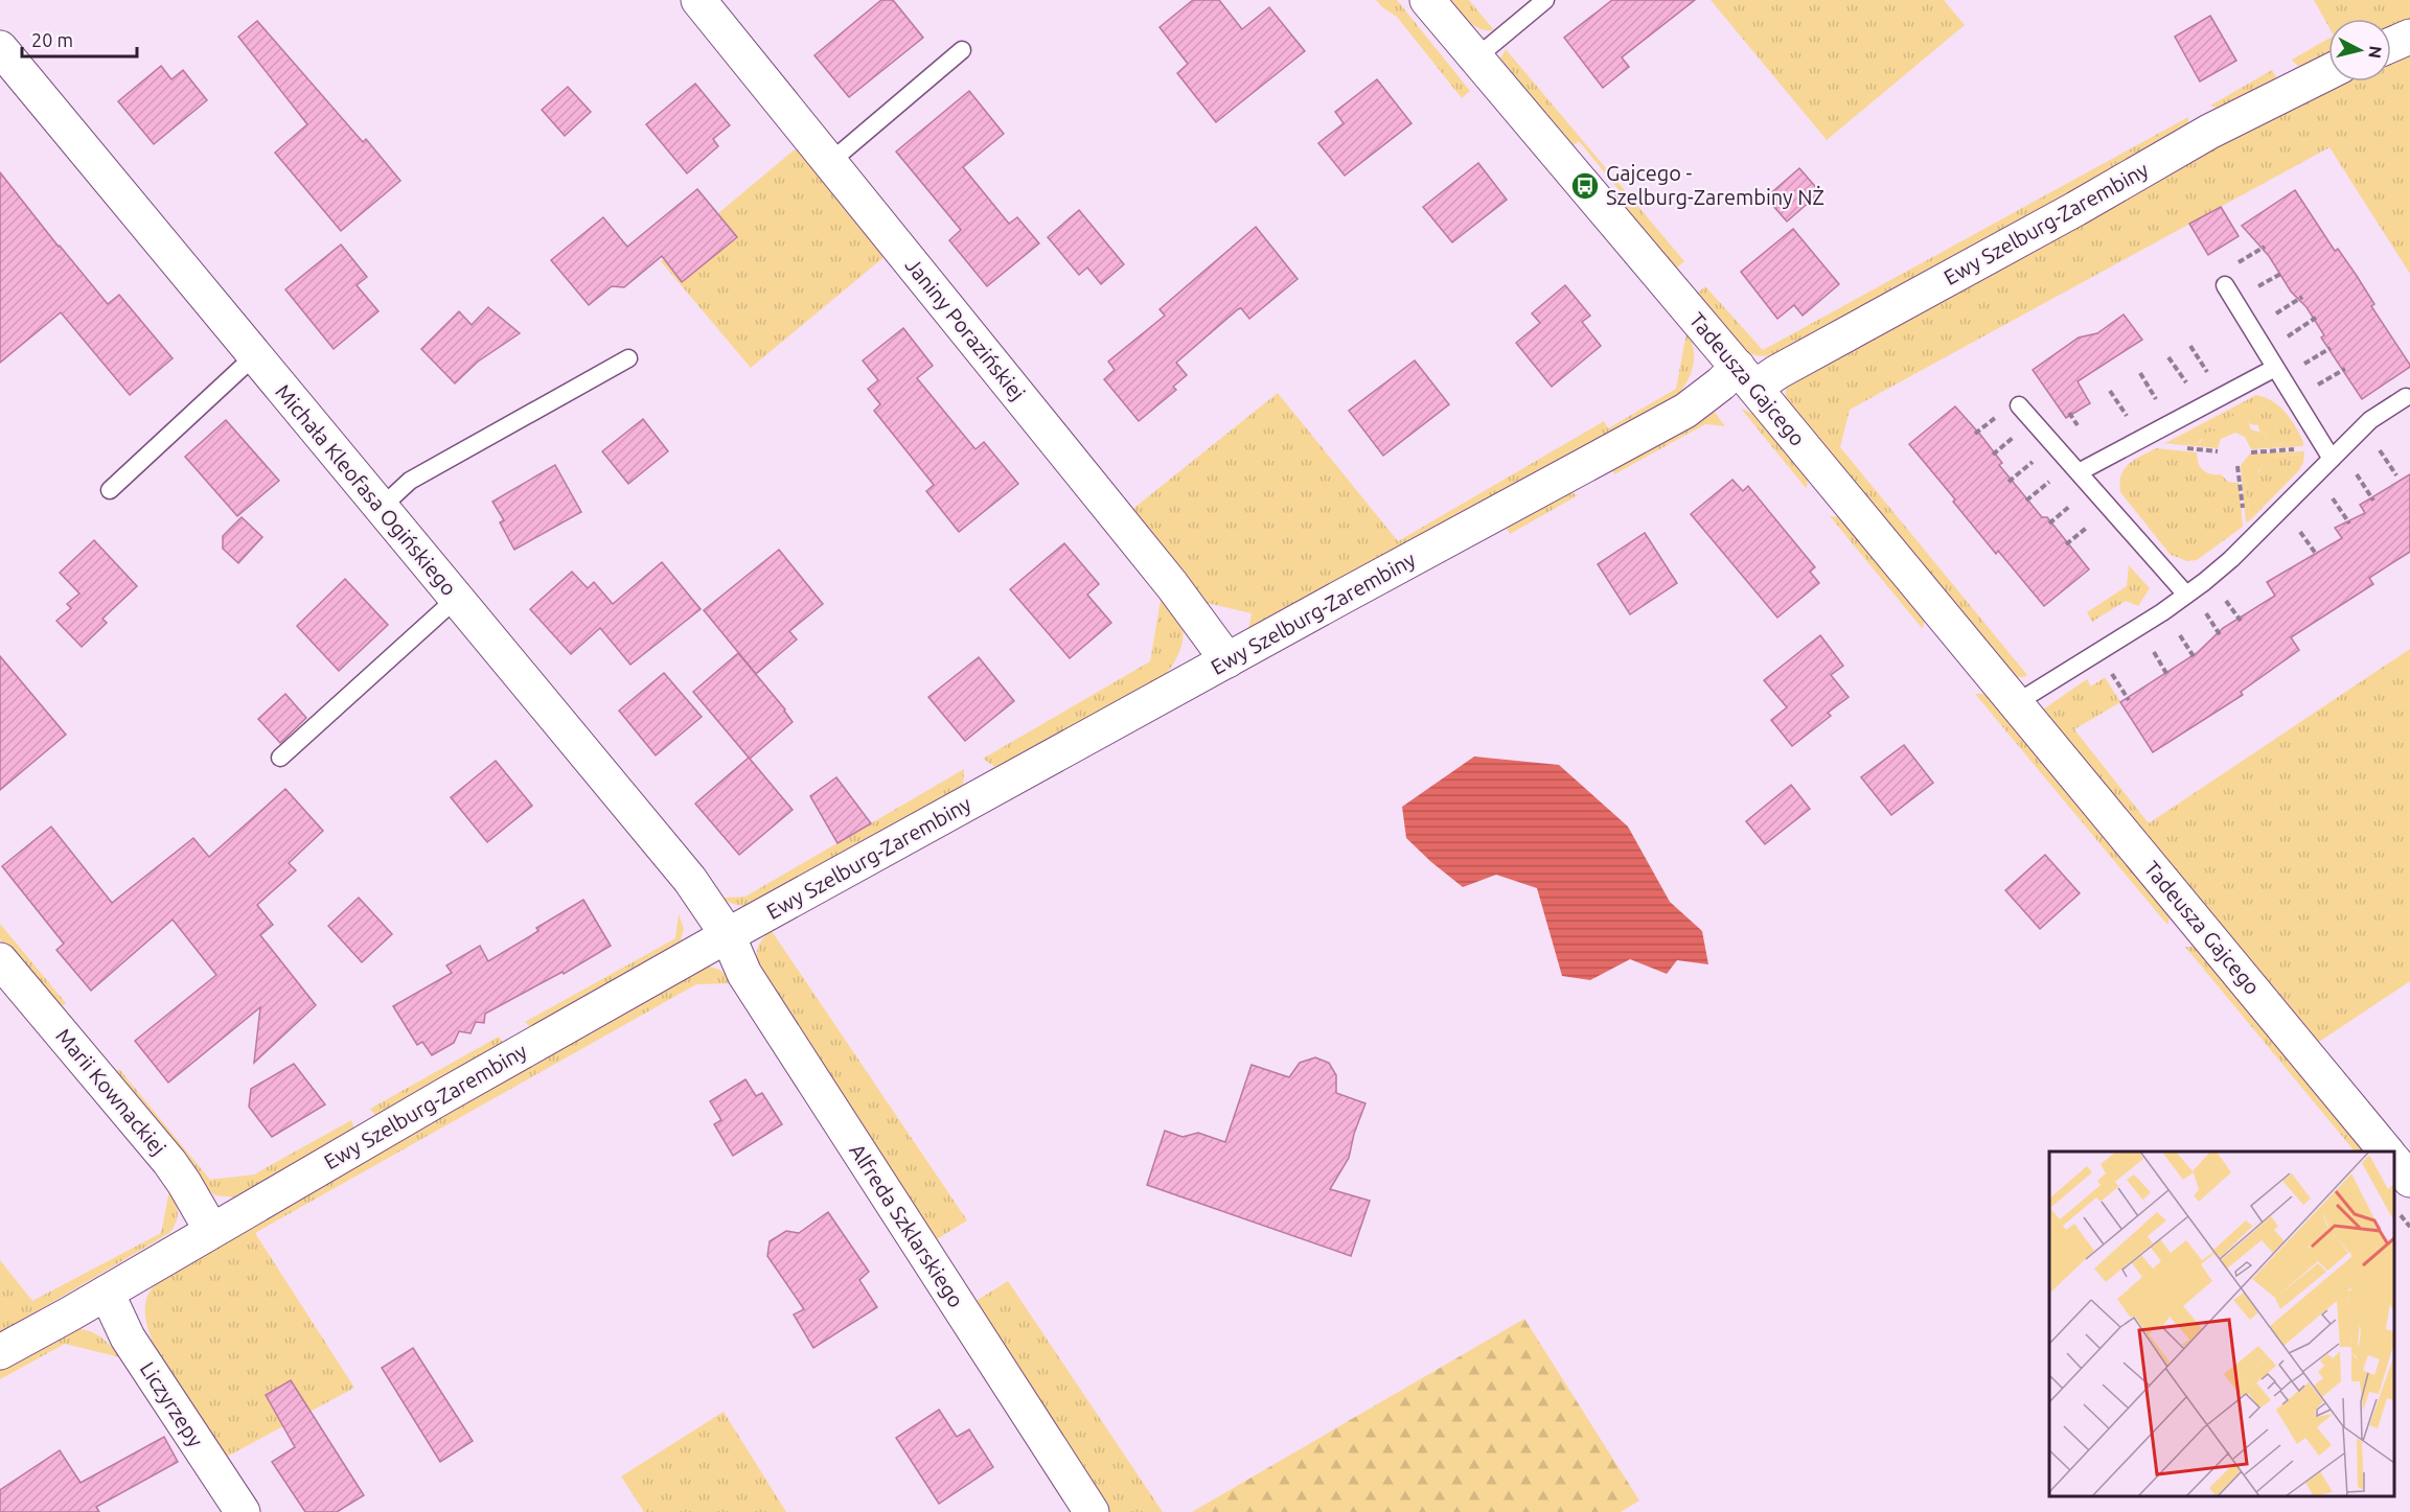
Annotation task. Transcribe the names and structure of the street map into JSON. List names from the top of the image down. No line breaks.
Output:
{"streets":{"street":["Ewy Szelburg-Zarembiny","Janiny Porazińskiej","Tadeusza Gajcego","Michała Kleofasa Ogińskiego","Marii Kownackiej","Alfreda Szklarskiego","Liczyrzepy"]},"crossings":[["Ewy Szelburg-Zarembiny","Janiny Porazińskiej"],["Ewy Szelburg-Zarembiny","Tadeusza Gajcego"],["Ewy Szelburg-Zarembiny","Michała Kleofasa Ogińskiego"],["Ewy Szelburg-Zarembiny","Marii Kownackiej"],["Ewy Szelburg-Zarembiny","Alfreda Szklarskiego"],["Ewy Szelburg-Zarembiny","Liczyrzepy"],["Michała Kleofasa Ogińskiego","Alfreda Szklarskiego"]],"places":{"bus stop":["Gajcego - Szelburg-Zarembiny NŻ"]},"scale_bar":"20 m","north":"right"}
